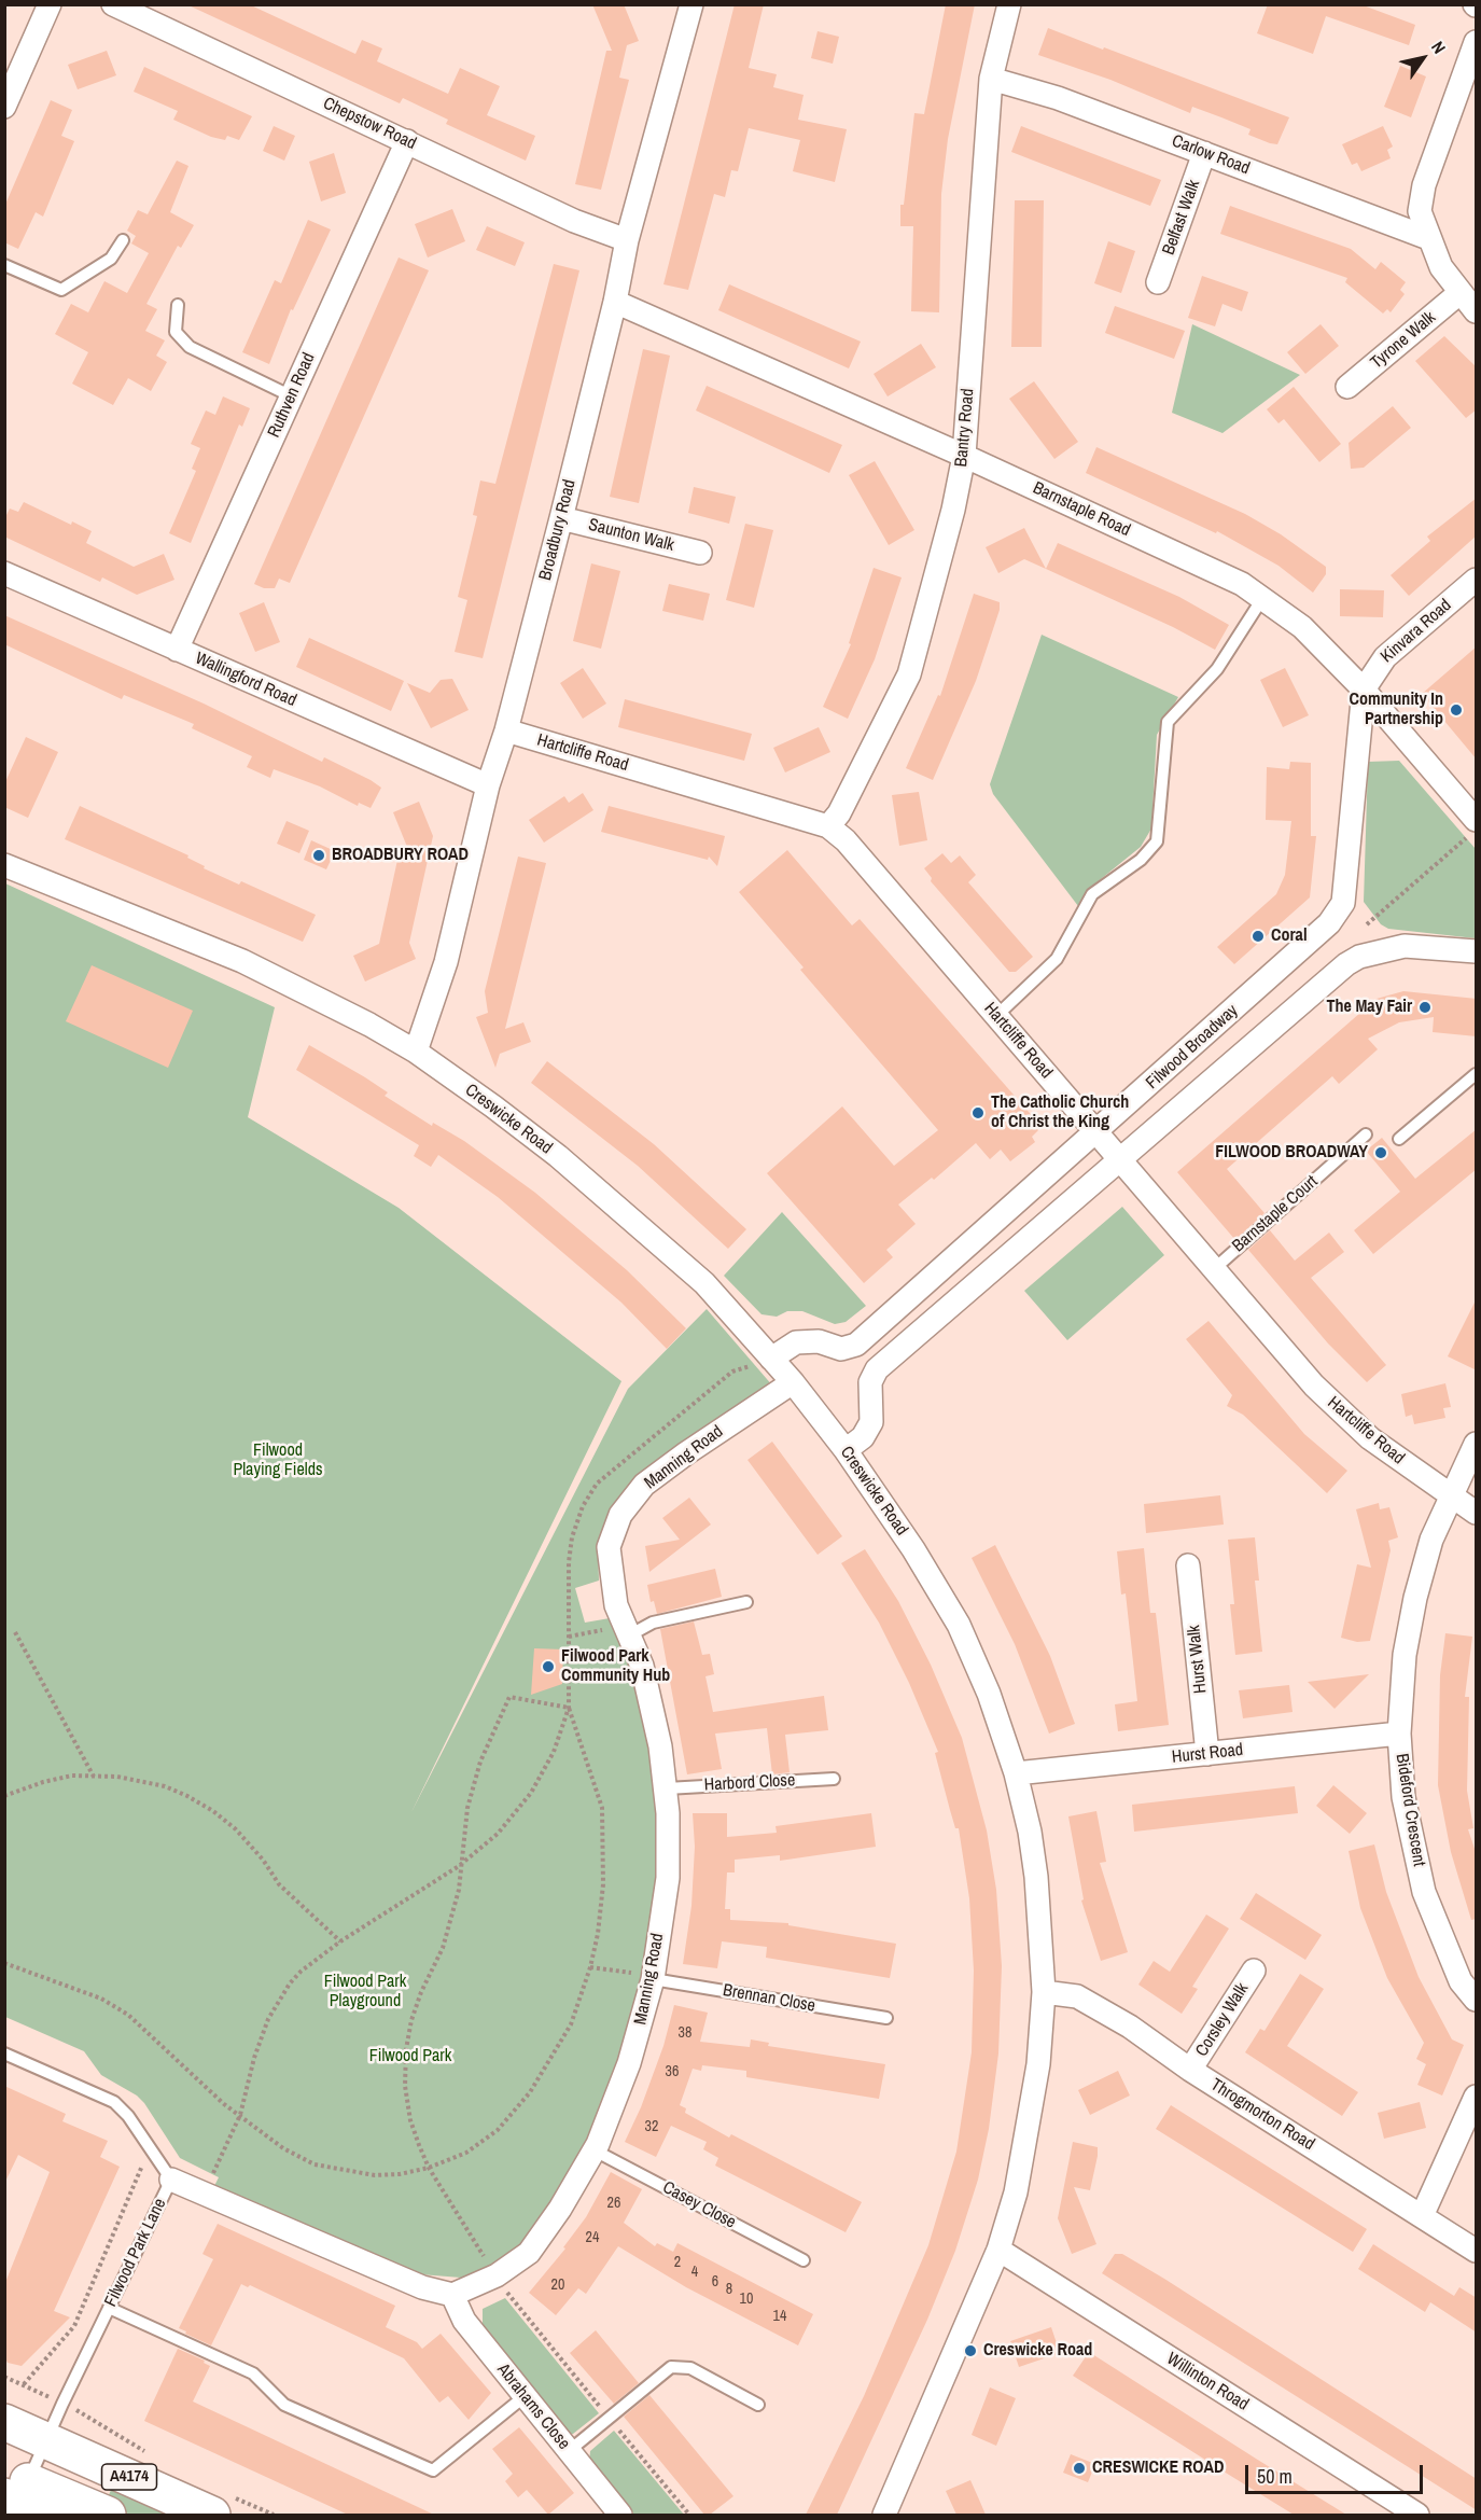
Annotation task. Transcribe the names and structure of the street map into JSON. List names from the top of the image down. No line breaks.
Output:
{"streets":{"highway":["A4174"],"street":["Chepstow Road","Carlow Road","Belfast Walk","Tyrone Walk","Ruthven Road","Bantry Road","Barnstaple Road","Broadbury Road","Saunton Walk","Kinvara Road","Wallingford Road","Hartcliffe Road","Filwood Broadway","Creswicke Road","Manning Road","Hurst Walk","Hurst Road","Bideford Crescent","Corsley Walk","Throgmorton Road","Willinton Road","Abrahams Close"],"lane":["Barnstaple Court","Harbord Close","Brennan Close","Casey Close","Filwood Park Lane"]},"crossings":[["Chepstow Road","Ruthven Road"],["Chepstow Road","Broadbury Road"],["Carlow Road","Belfast Walk"],["Carlow Road","Bantry Road"],["Ruthven Road","Wallingford Road"],["Bantry Road","Barnstaple Road"],["Bantry Road","Hartcliffe Road"],["Barnstaple Road","Broadbury Road"],["Barnstaple Road","Kinvara Road"],["Barnstaple Road","Filwood Broadway"],["Broadbury Road","Saunton Walk"],["Broadbury Road","Wallingford Road"],["Broadbury Road","Hartcliffe Road"],["Broadbury Road","Creswicke Road"],["Kinvara Road","Filwood Broadway"],["Hartcliffe Road","Filwood Broadway"],["Hartcliffe Road","Barnstaple Court"],["Hartcliffe Road","Bideford Crescent"],["Filwood Broadway","Creswicke Road"],["Creswicke Road","Manning Road"],["Creswicke Road","Hurst Road"],["Creswicke Road","Throgmorton Road"],["Creswicke Road","Willinton Road"],["Manning Road","Harbord Close"],["Manning Road","Brennan Close"],["Manning Road","Casey Close"],["Manning Road","Abrahams Close"],["Hurst Walk","Hurst Road"],["Hurst Road","Bideford Crescent"],["Corsley Walk","Throgmorton Road"],["Filwood Park Lane","A4174"]],"parks":["Filwood Playing Fields","Filwood Park Playground","Filwood Park"],"places":["Community In Partnership","BROADBURY ROAD","Coral","The May Fair","The Catholic Church of Christ the King","FILWOOD BROADWAY","Filwood Park Community Hub","Creswicke Road","CRESWICKE ROAD"],"house_numbers":["38","36","32","26","24","2","4","6","20","8","10","14"],"scale_bar":"50 m","north":"top right"}
